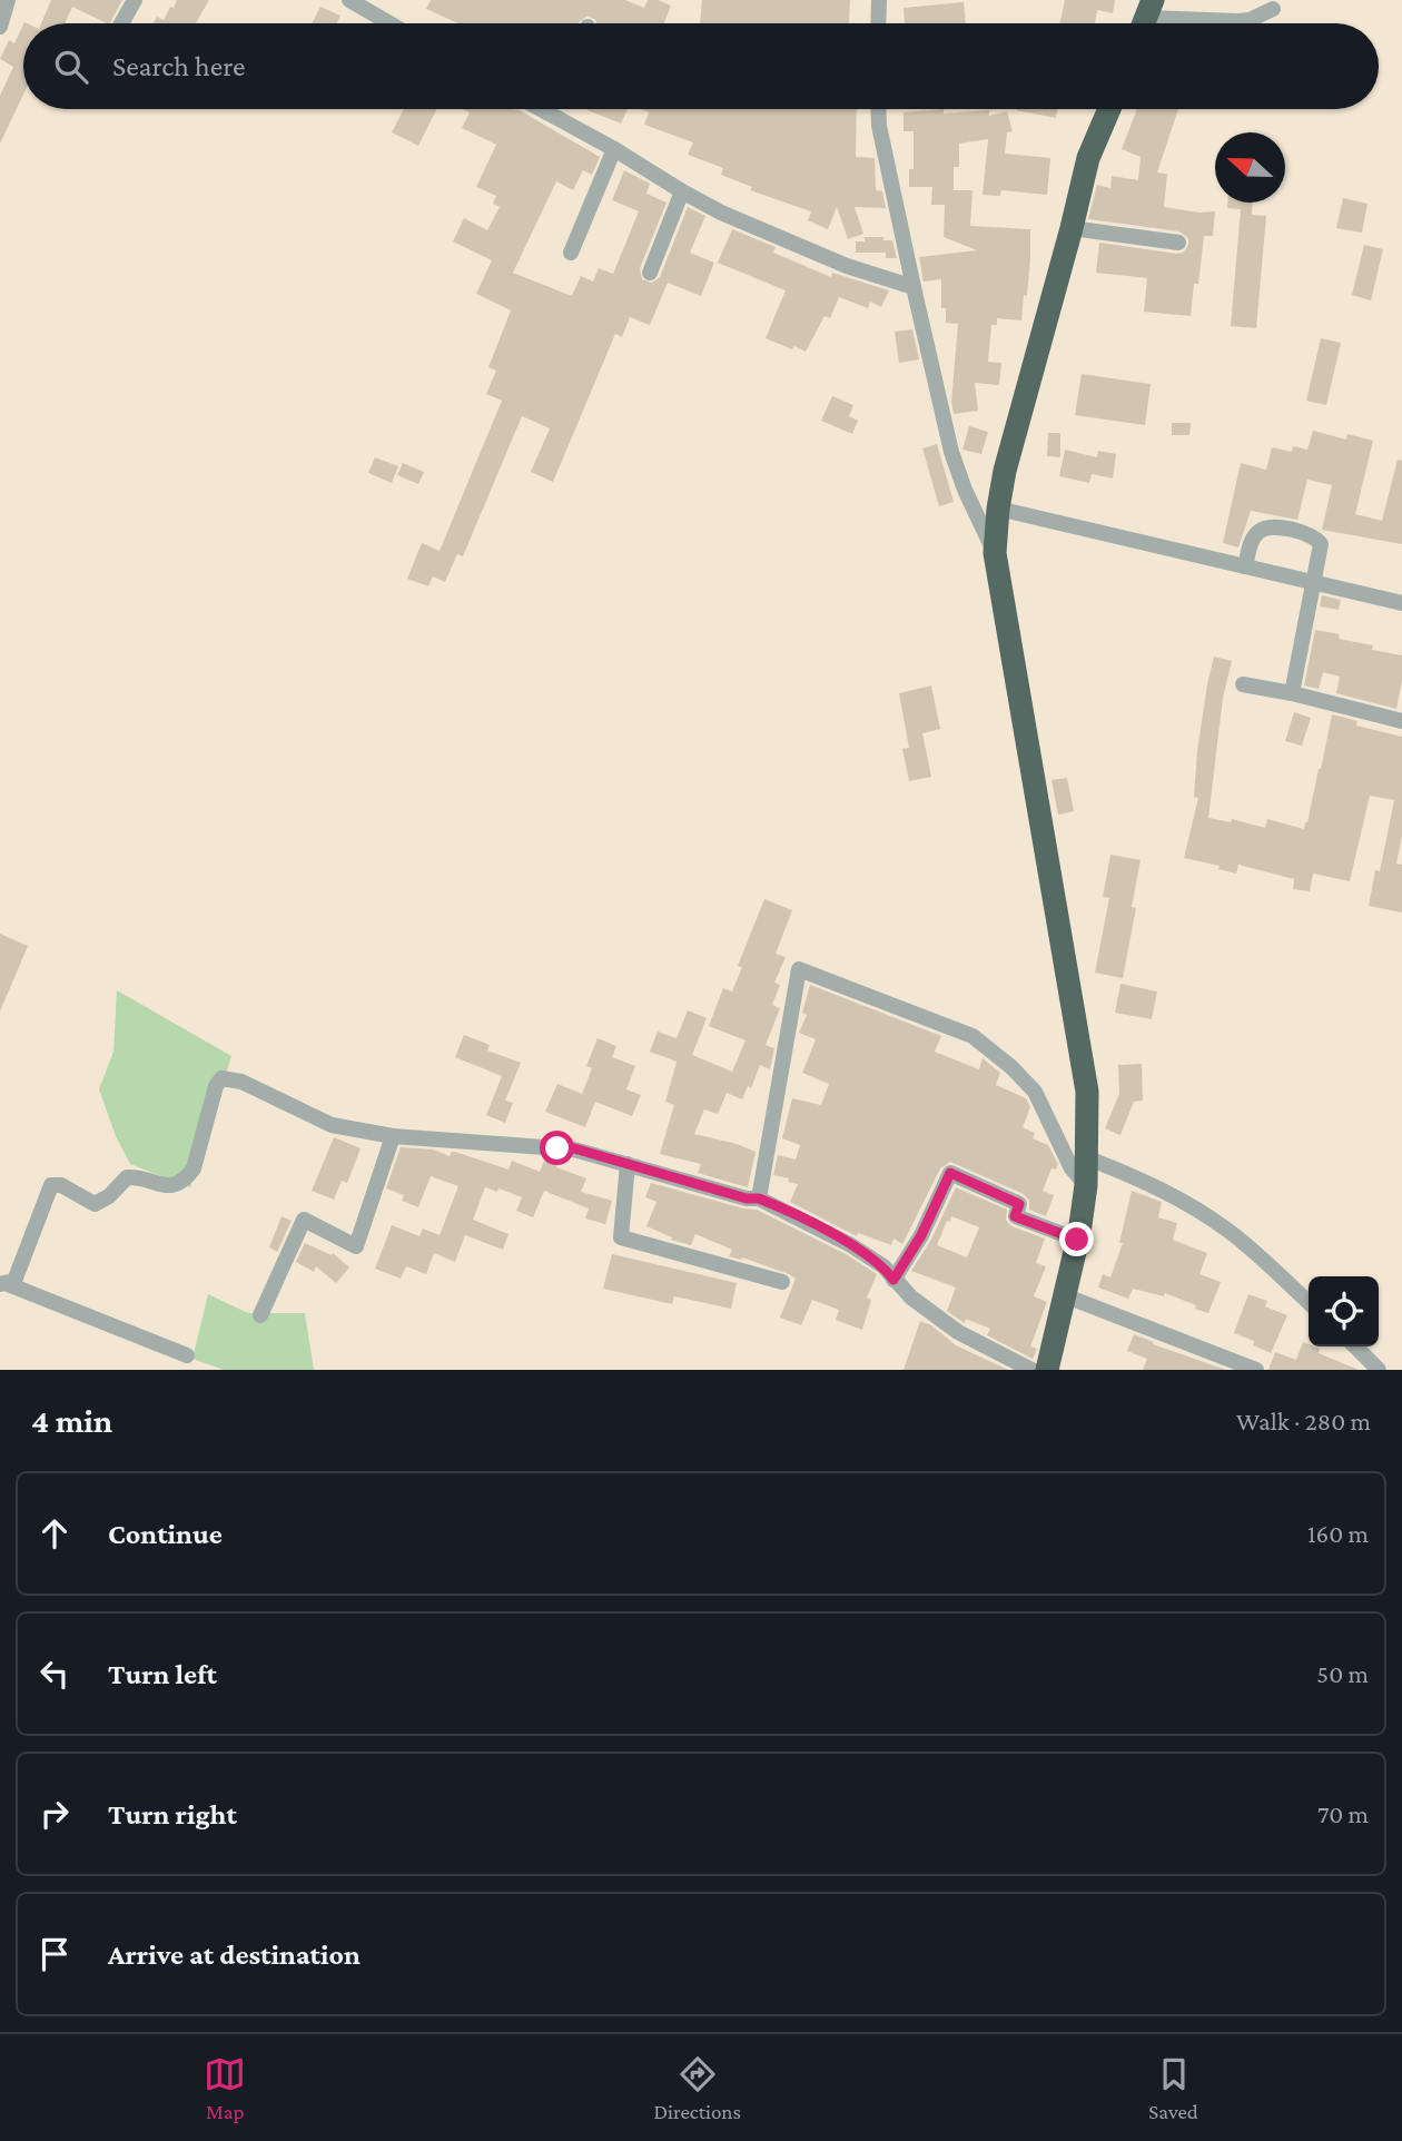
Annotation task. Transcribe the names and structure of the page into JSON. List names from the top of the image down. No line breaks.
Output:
{"north":"left","page":{"search":"Search here","heading":["4 min","Walk · 280 m"],"list":[["Continue","160 m"],["Turn left","50 m"],["Turn right","70 m"],"Arrive at destination"],"nav":["Map","Directions","Saved"]}}
